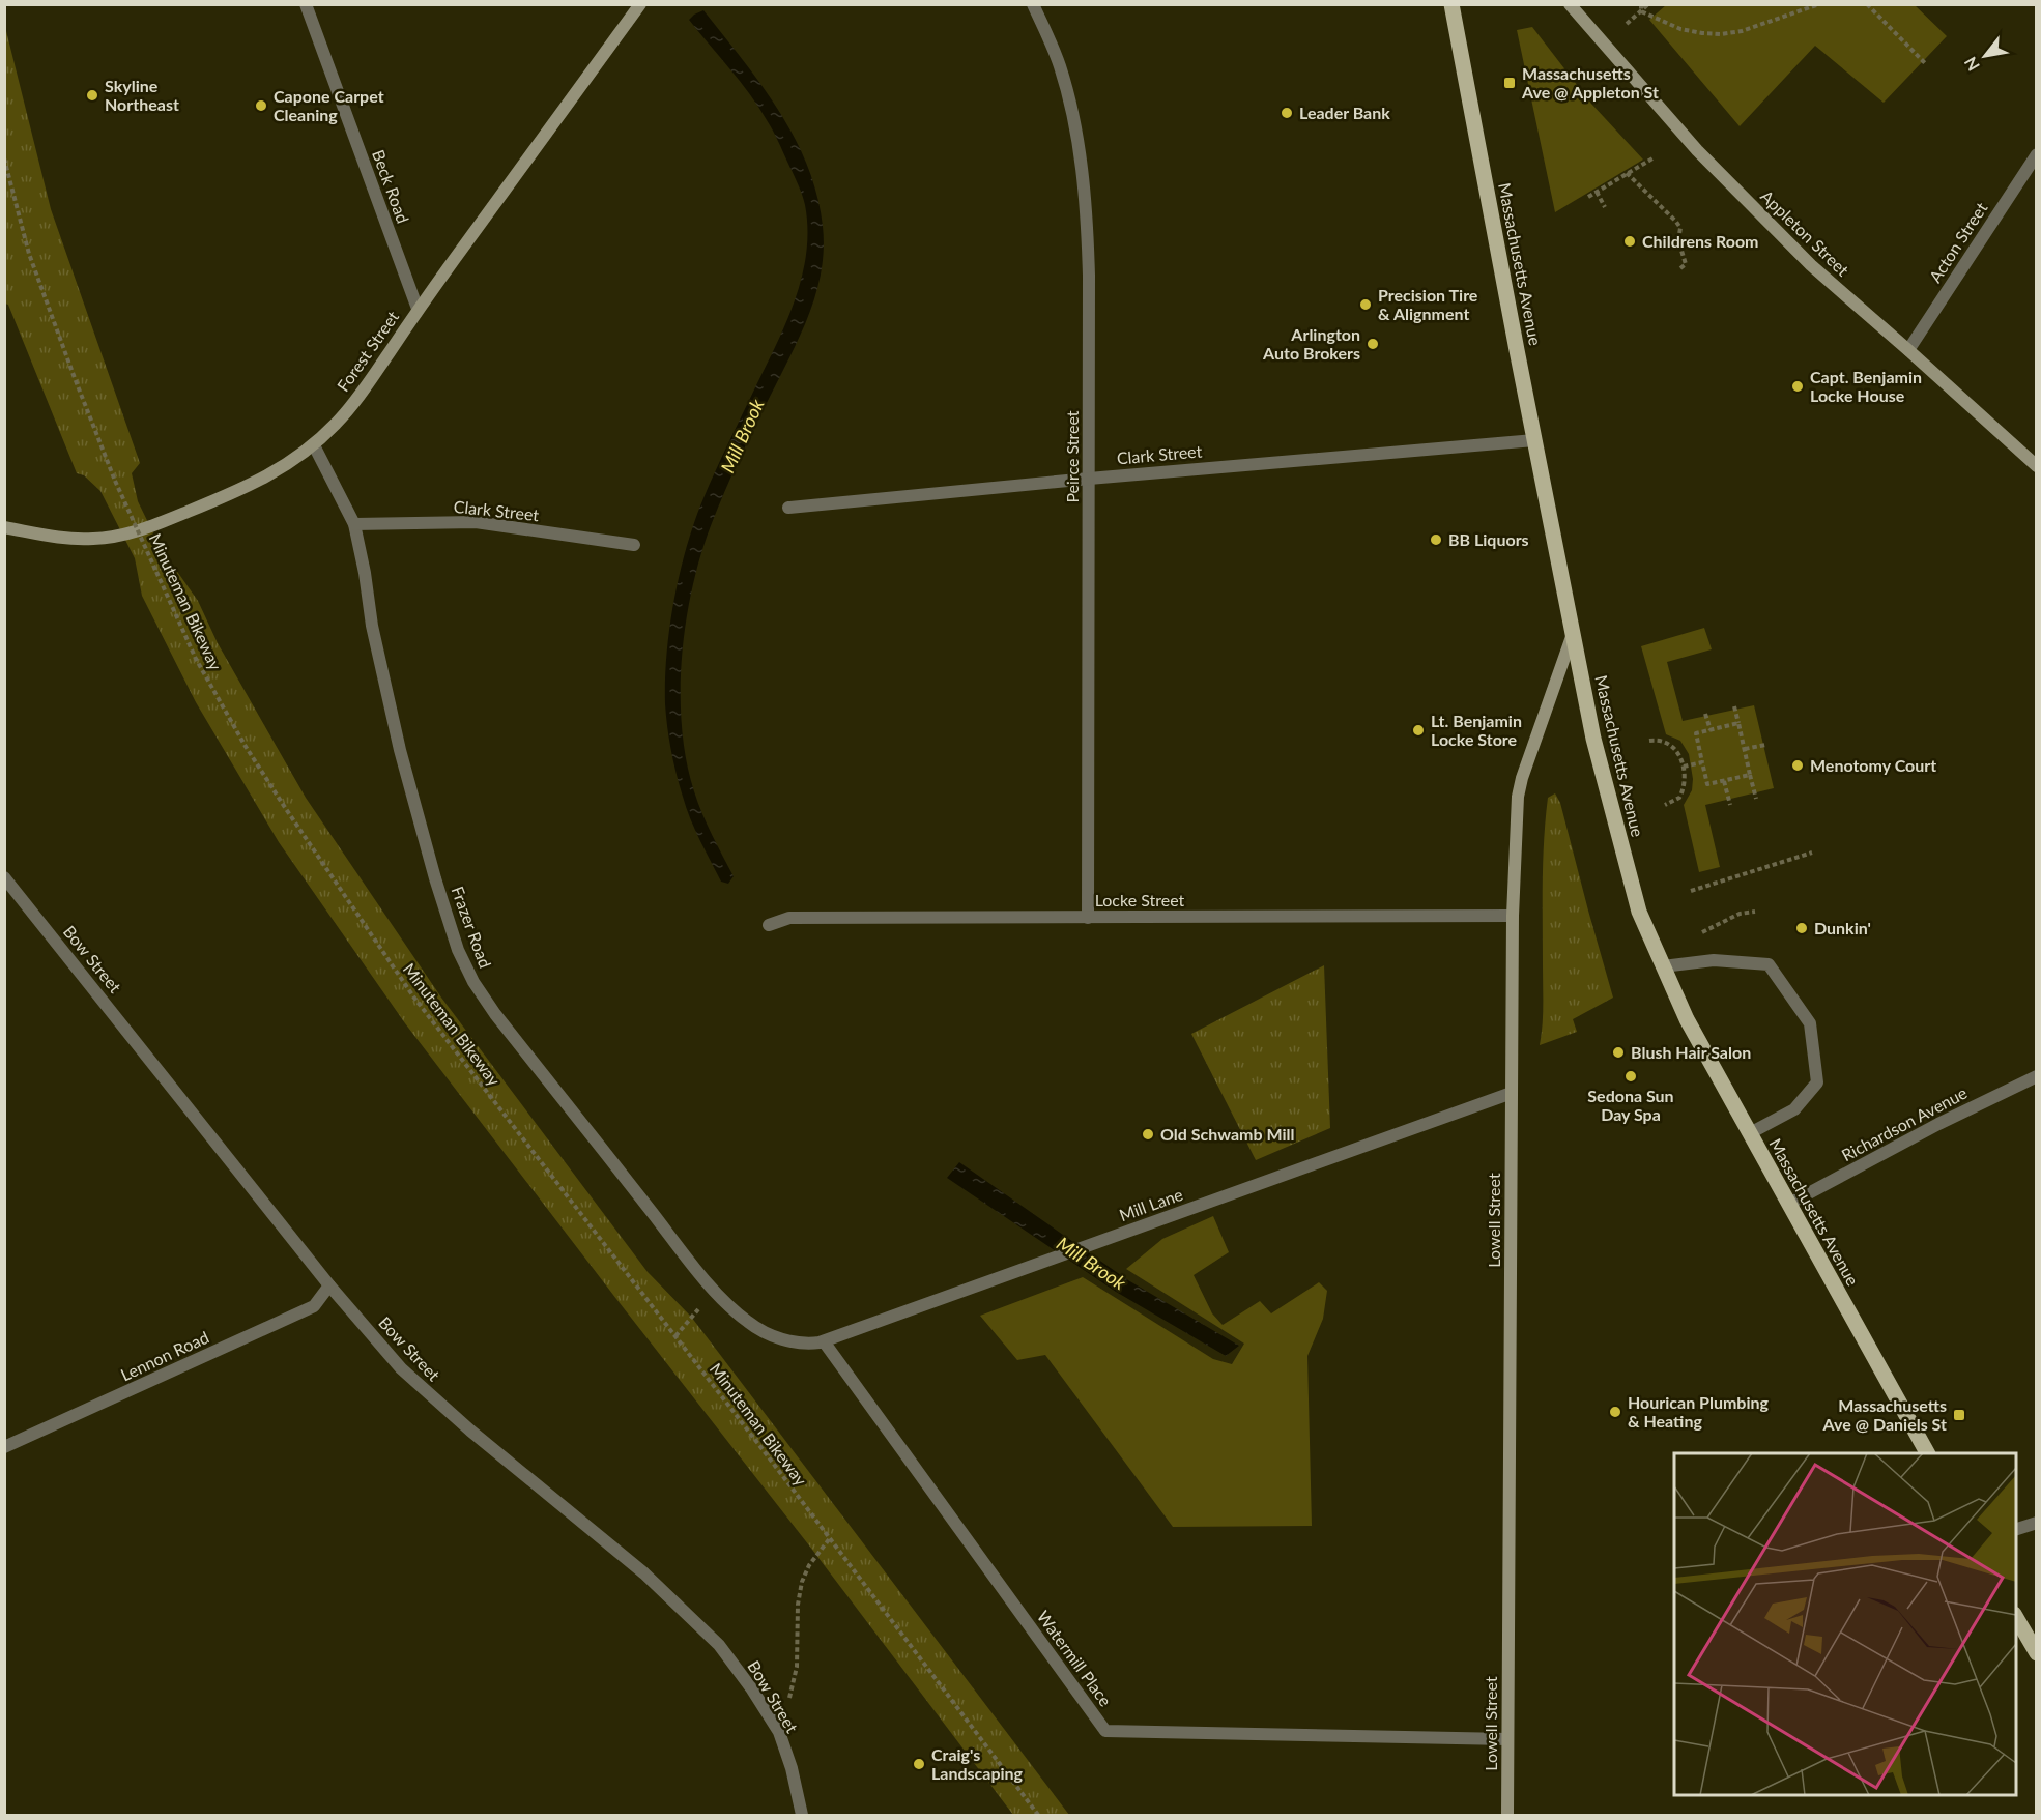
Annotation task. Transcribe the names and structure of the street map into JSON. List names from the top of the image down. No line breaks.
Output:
{"streets":{"main road":["Massachusetts Avenue"],"street":["Beck Road","Appleton Street","Acton Street","Forest Street","Clark Street","Peirce Street","Locke Street","Frazer Road","Bow Street","Richardson Avenue","Mill Lane","Lowell Street","Lennon Road","Watermill Place"],"path":["Minuteman Bikeway"]},"crossings":[["Beck Road","Forest Street"],["Appleton Street","Acton Street"],["Massachusetts Avenue","Clark Street"],["Massachusetts Avenue","Richardson Avenue"],["Massachusetts Avenue","Lowell Street"],["Forest Street","Frazer Road"],["Clark Street","Peirce Street"],["Clark Street","Frazer Road"],["Peirce Street","Locke Street"],["Locke Street","Lowell Street"],["Frazer Road","Mill Lane"],["Bow Street","Lennon Road"],["Mill Lane","Lowell Street"],["Mill Lane","Watermill Place"],["Lowell Street","Watermill Place"]],"water":["Mill Brook"],"places":{"transit":["Massachusetts Ave @ Appleton St","Massachusetts Ave @ Daniels St"],"other":["Skyline Northeast","Capone Carpet Cleaning","Leader Bank","Childrens Room","Precision Tire & Alignment","Arlington Auto Brokers","Capt. Benjamin Locke House","BB Liquors","Lt. Benjamin Locke Store","Menotomy Court","Dunkin'","Blush Hair Salon","Sedona Sun Day Spa","Old Schwamb Mill","Hourican Plumbing & Heating","Craig's Landscaping"]},"north":"bottom left"}
